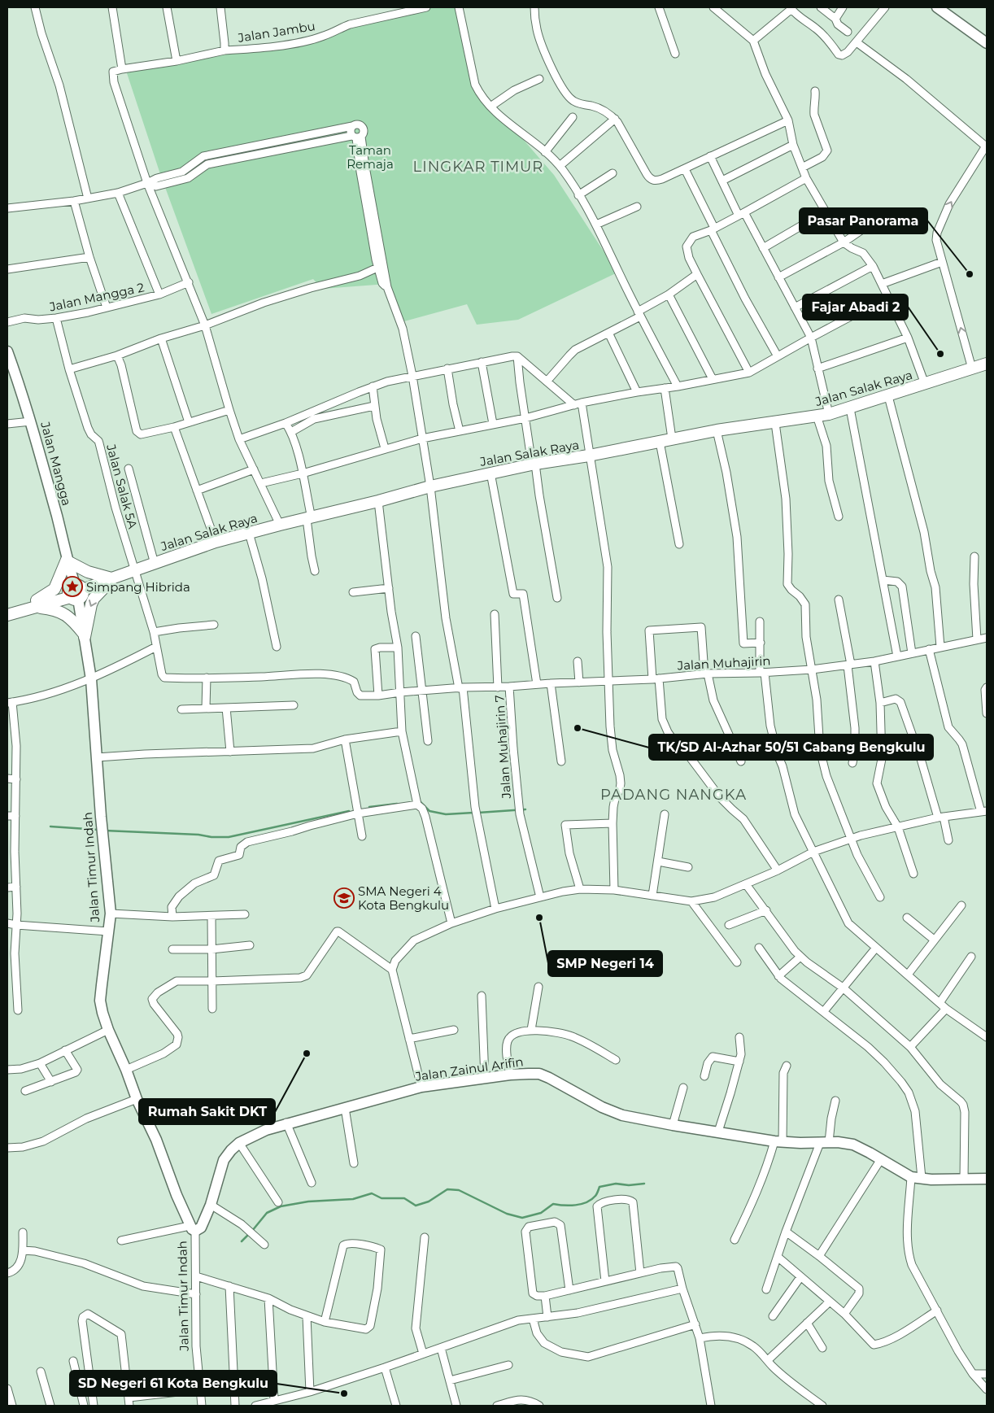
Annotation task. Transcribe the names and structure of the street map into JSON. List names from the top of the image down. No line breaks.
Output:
{"streets":{"main road":["Jalan Salak Raya"],"street":["Jalan Jambu","Jalan Mangga 2","Jalan Mangga","Jalan Salak 5A","Jalan Muhajirin","Jalan Muhajirin 7","Jalan Timur Indah","Jalan Zainul Arifin"]},"crossings":[["Jalan Mangga 2","Jalan Salak 5A"],["Jalan Salak Raya","Jalan Mangga"],["Jalan Salak Raya","Jalan Salak 5A"],["Jalan Salak Raya","Jalan Timur Indah"],["Jalan Mangga","Jalan Timur Indah"],["Jalan Salak 5A","Jalan Muhajirin"],["Jalan Muhajirin","Jalan Muhajirin 7"],["Jalan Timur Indah","Jalan Zainul Arifin"]],"districts":["LINGKAR TIMUR","PADANG NANGKA"],"parks":["Taman Remaja"],"places":{"other":["Pasar Panorama","Fajar Abadi 2","TK/SD Al-Azhar 50/51 Cabang Bengkulu","SMP Negeri 14","Rumah Sakit DKT","SD Negeri 61 Kota Bengkulu"],"place":["Simpang Hibrida"],"school or university":["SMA Negeri 4 Kota Bengkulu"]}}
